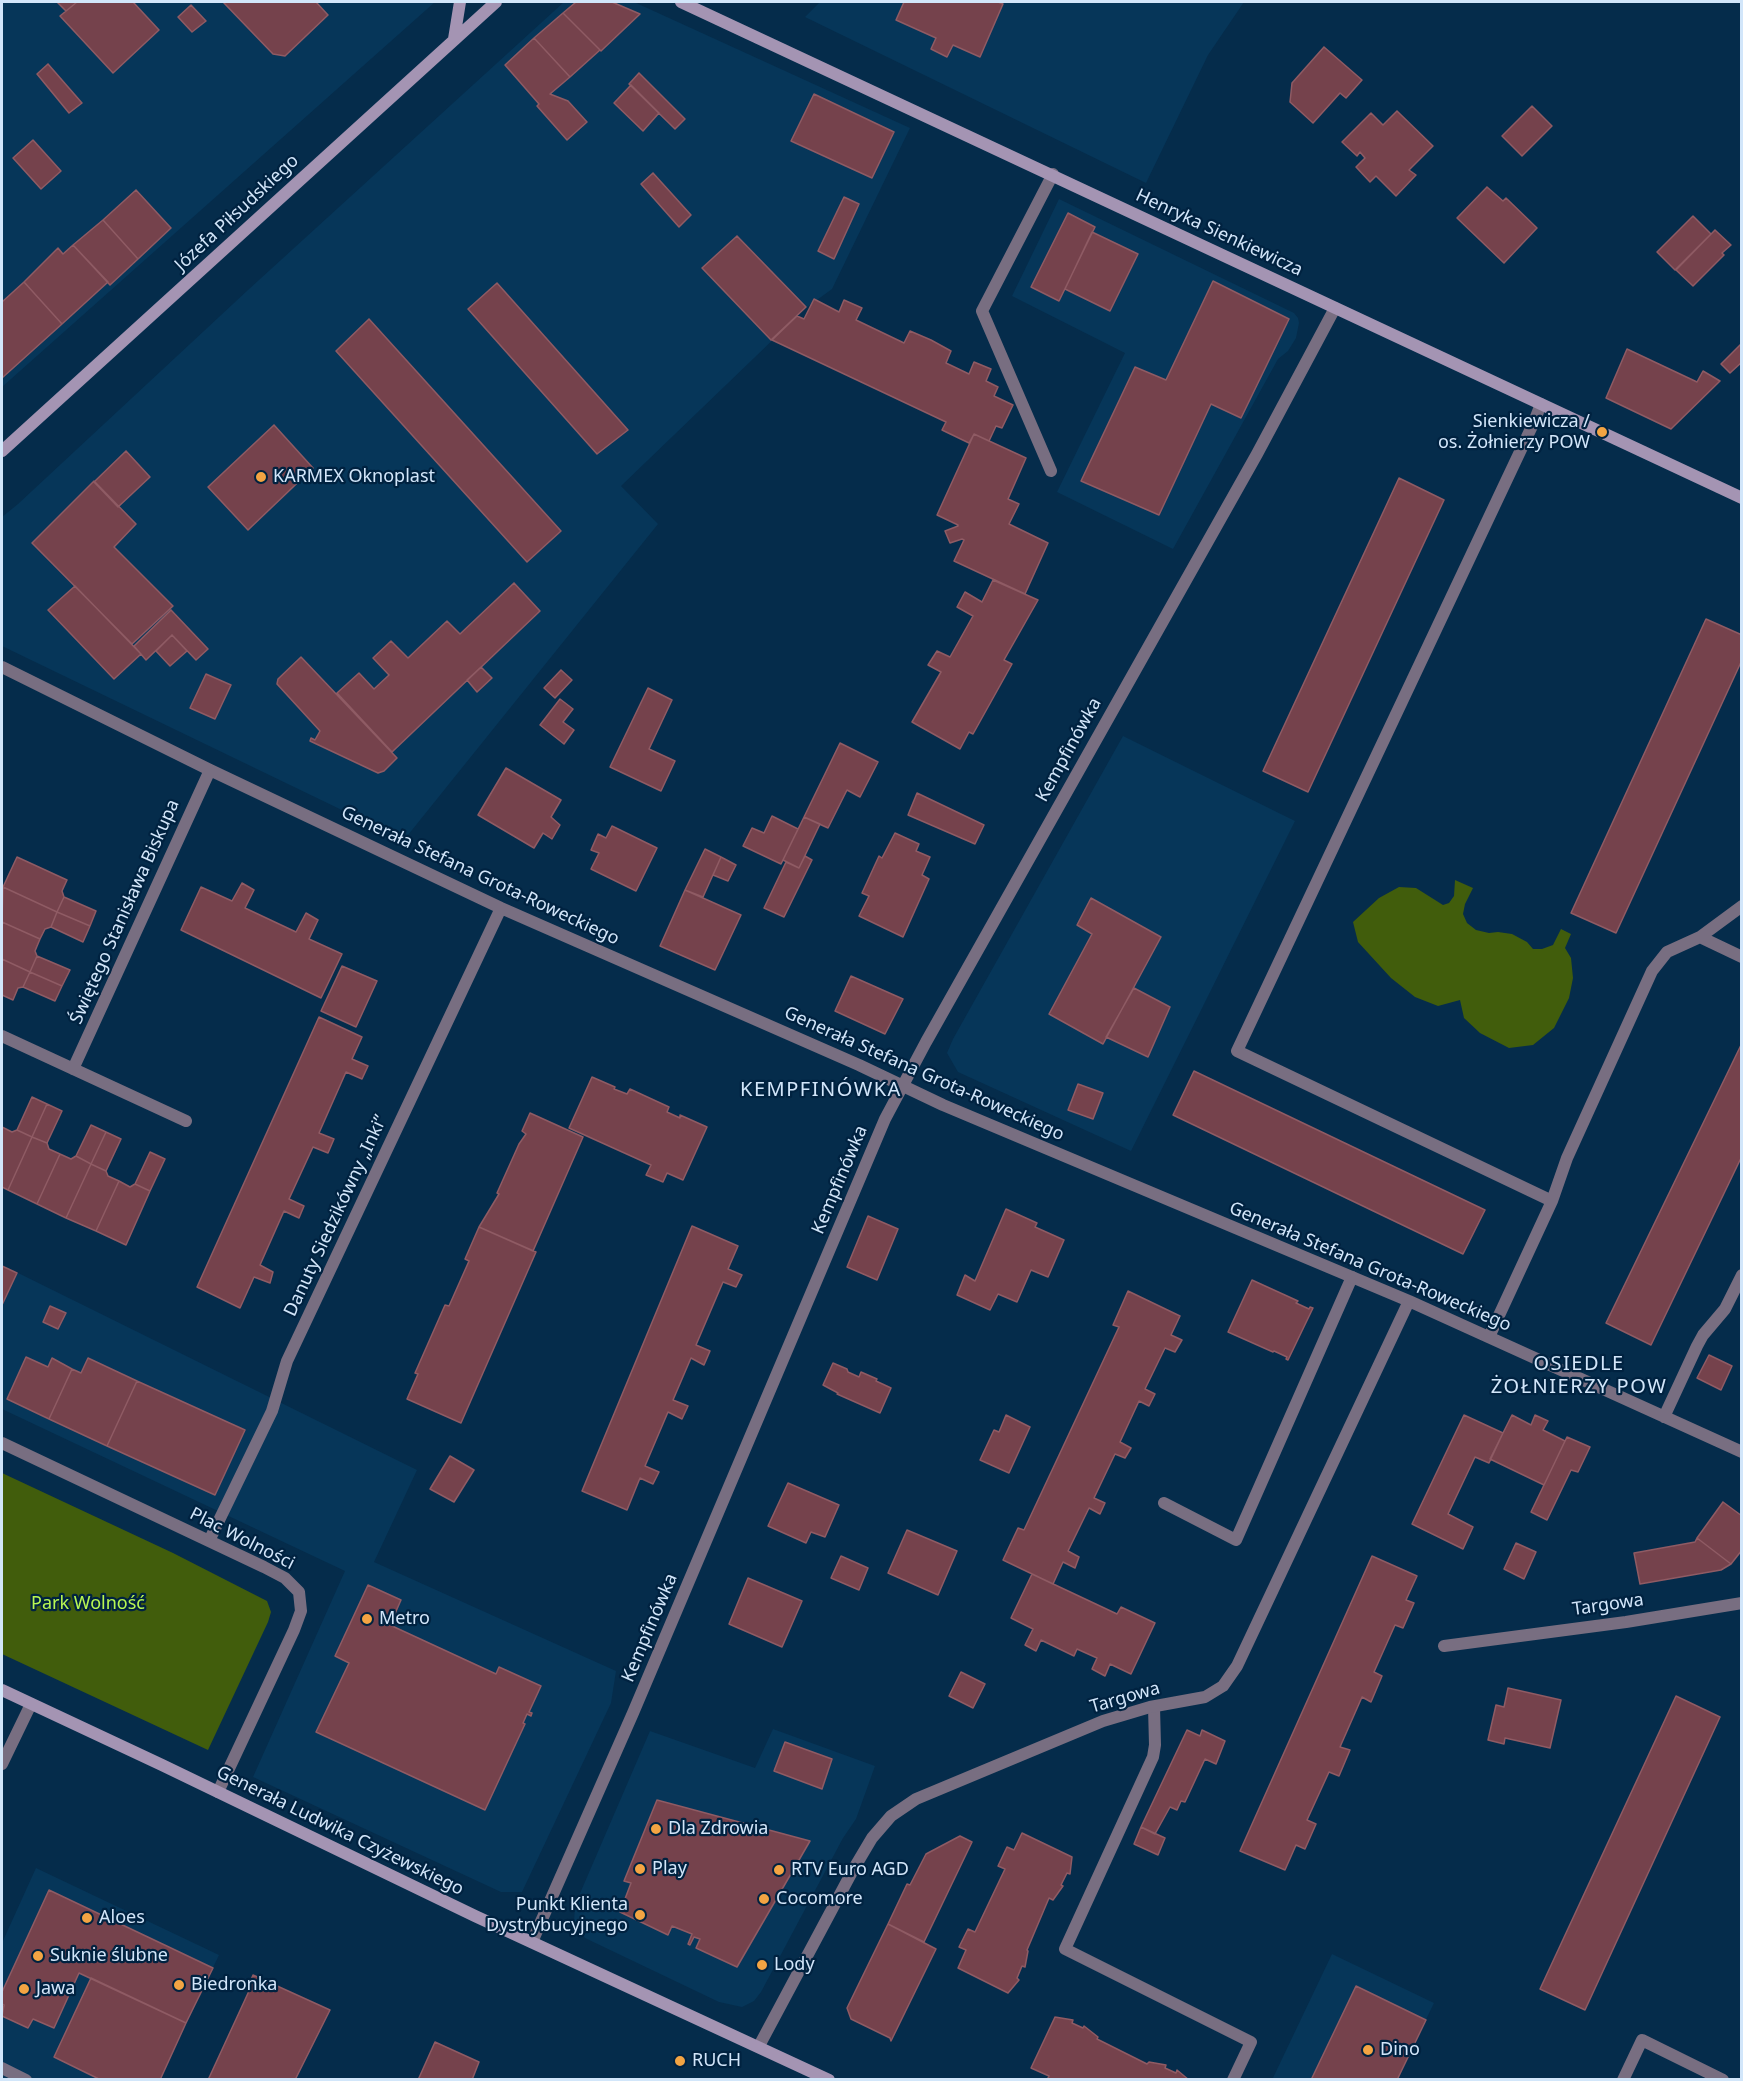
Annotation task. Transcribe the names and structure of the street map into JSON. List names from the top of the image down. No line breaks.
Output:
{"streets":{"street":["Józefa Piłsudskiego","Henryka Sienkiewicza","Kempfinówka","Generała Stefana Grota-Roweckiego","Świętego Stanisława Biskupa","Danuty Siedzikówny „Inki”","Plac Wolności","Targowa","Generała Ludwika Czyżewskiego"]},"crossings":[["Henryka Sienkiewicza","Kempfinówka"],["Kempfinówka","Generała Stefana Grota-Roweckiego"],["Kempfinówka","Generała Ludwika Czyżewskiego"],["Generała Stefana Grota-Roweckiego","Świętego Stanisława Biskupa"],["Generała Stefana Grota-Roweckiego","Danuty Siedzikówny „Inki”"],["Generała Stefana Grota-Roweckiego","Targowa"],["Danuty Siedzikówny „Inki”","Plac Wolności"],["Plac Wolności","Generała Ludwika Czyżewskiego"],["Targowa","Generała Ludwika Czyżewskiego"]],"districts":["KEMPFINÓWKA","OSIEDLE ŻOŁNIERZY POW"],"parks":["Park Wolność"],"places":["Sienkiewicza / os. Żołnierzy POW","KARMEX Oknoplast","Metro","Dla Zdrowia","Play","RTV Euro AGD","Cocomore","Punkt Klienta Dystrybucyjnego","Aloes","Suknie ślubne","Lody","Biedronka","Jawa","Dino","RUCH"]}
